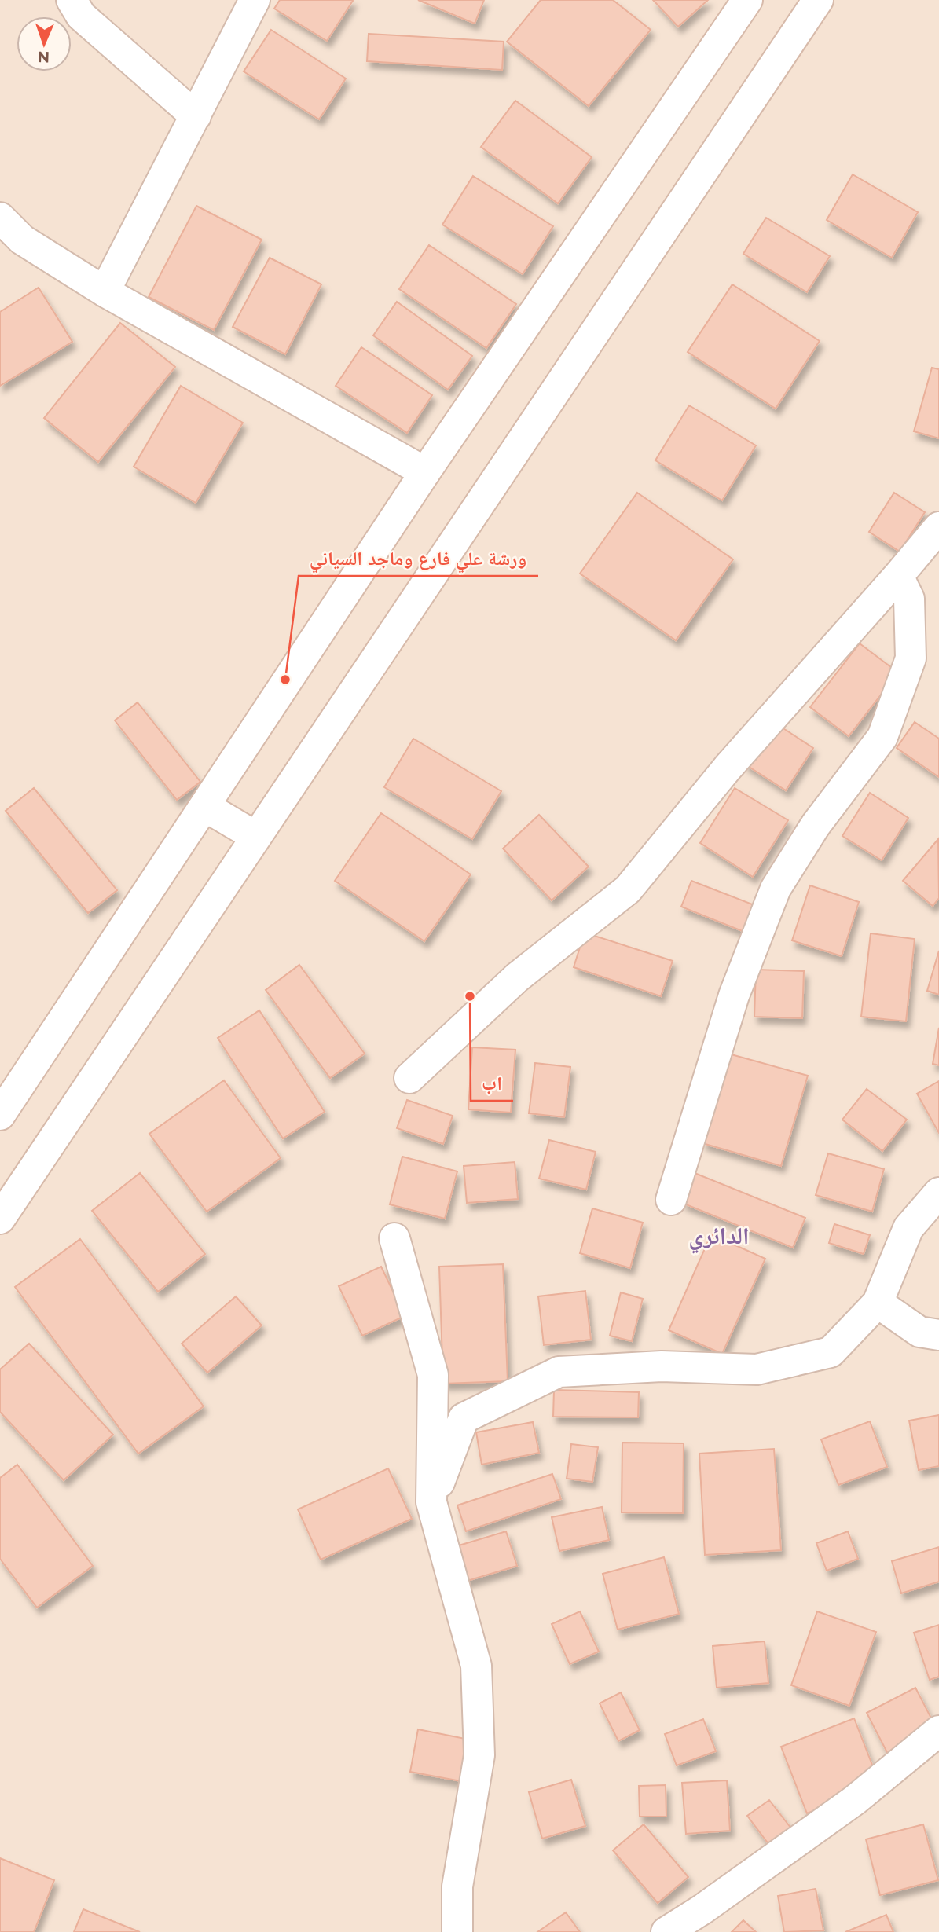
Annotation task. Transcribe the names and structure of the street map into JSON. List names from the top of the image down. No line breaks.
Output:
{"districts":["الدائري"],"places":["ورشة علي فارع وماجد السياني","اب"],"north":"bottom"}
